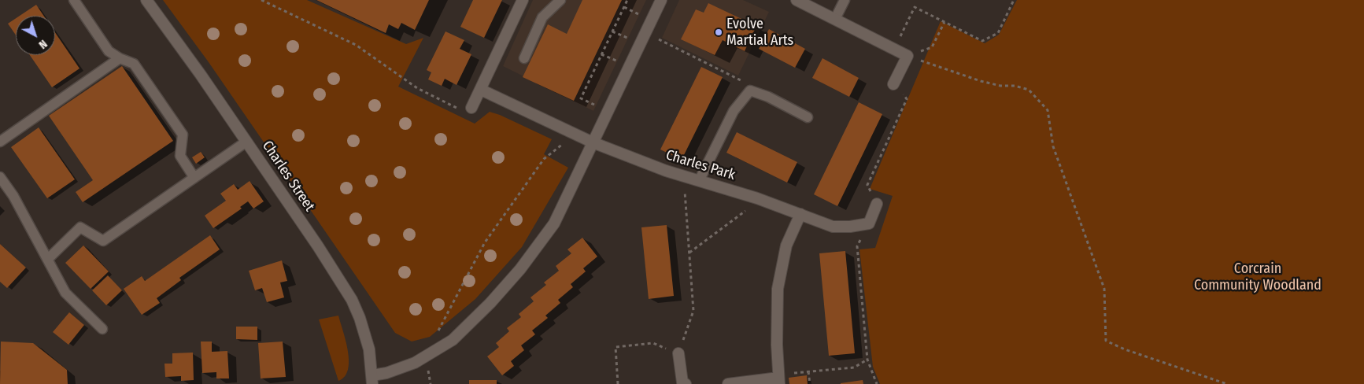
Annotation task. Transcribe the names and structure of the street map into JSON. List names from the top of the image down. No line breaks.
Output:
{"streets":{"street":["Charles Park","Charles Street"]},"parks":["Corcrain Community Woodland"],"places":["Evolve Martial Arts"],"north":"bottom right"}
